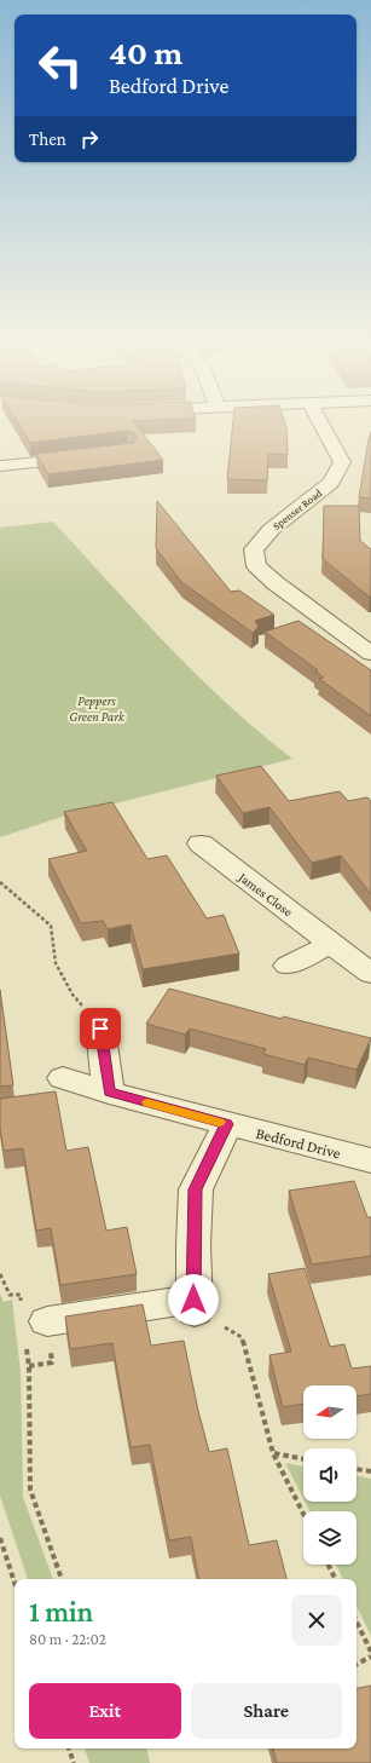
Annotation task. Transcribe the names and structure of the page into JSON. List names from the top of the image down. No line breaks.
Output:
{"streets":{"street":["Spenser Road","James Close","Bedford Drive"]},"parks":["Peppers Green Park"],"north":"left","page":{"turn":["40 m","Bedford Drive"],"then":"Then","heading":["1 min","80 m · 22:02"],"buttons":["Exit","Share"]}}
